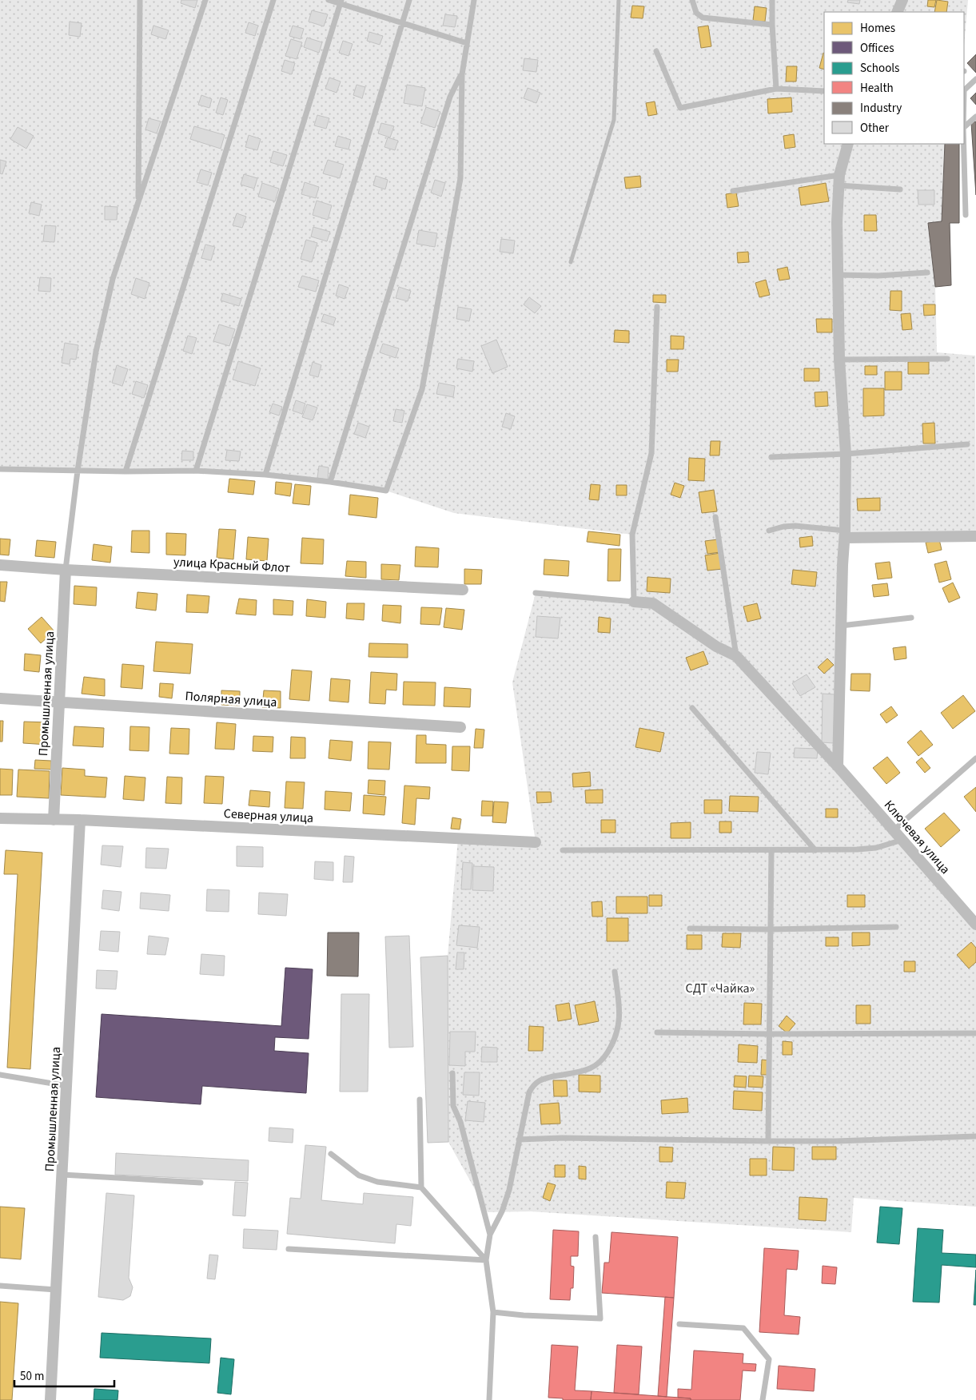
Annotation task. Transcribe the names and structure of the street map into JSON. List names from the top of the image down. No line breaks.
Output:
{"streets":{"street":["улица Красный Флот","Промышленная улица","Полярная улица","Северная улица","Ключевая улица"]},"crossings":[["улица Красный Флот","Промышленная улица"],["Промышленная улица","Полярная улица"],["Промышленная улица","Северная улица"]],"parks":["СДТ «Чайка»"],"legend":["Homes","Offices","Schools","Health","Industry","Other"],"scale_bar":"50 m"}
